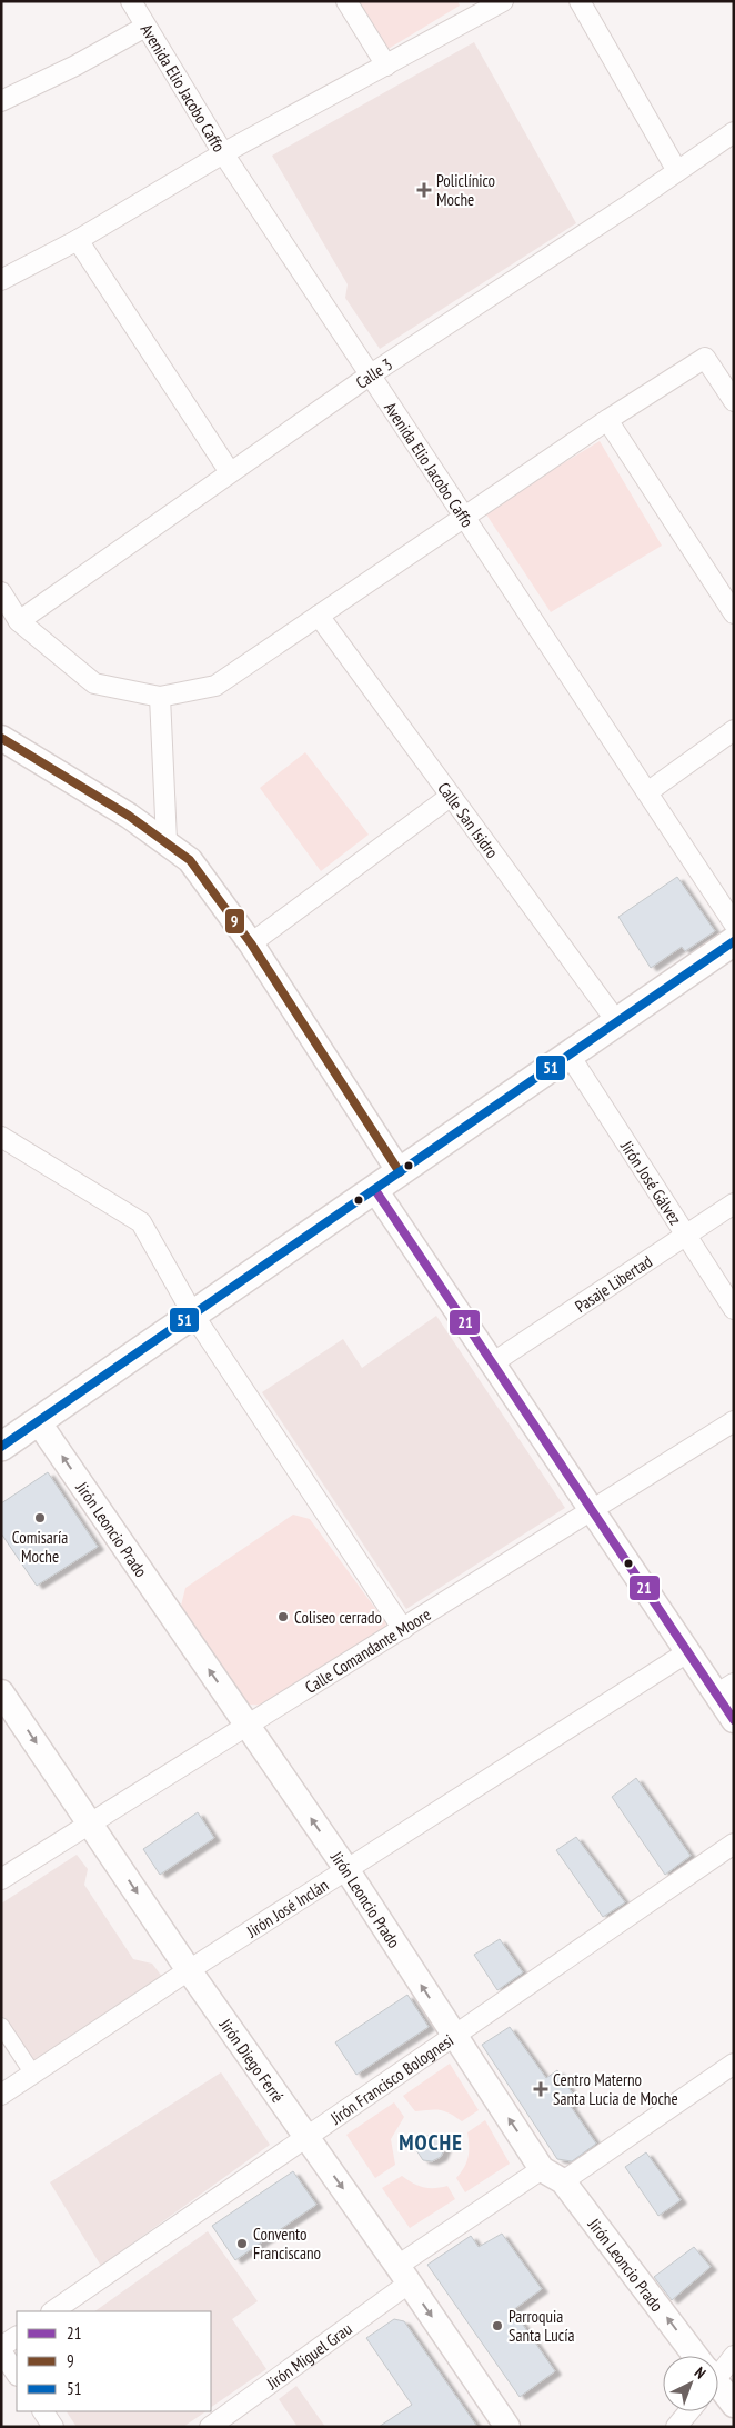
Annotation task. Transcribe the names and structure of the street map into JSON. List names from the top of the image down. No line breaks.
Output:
{"streets":{"street":["Avenida Elio Jacobo Caffo","Calle 3","Calle San Isidro","Jirón José Gálvez","Pasaje Libertad","Jirón Leoncio Prado","Calle Comandante Moore","Jirón José Inclán","Jirón Diego Ferré","Jirón Francisco Bolognesi","Jirón Miguel Grau"]},"crossings":[["Avenida Elio Jacobo Caffo","Calle 3"],["Jirón José Gálvez","Pasaje Libertad"],["Jirón Leoncio Prado","Calle Comandante Moore"],["Jirón Leoncio Prado","Jirón José Inclán"],["Jirón Leoncio Prado","Jirón Francisco Bolognesi"],["Jirón Leoncio Prado","Jirón Miguel Grau"],["Calle Comandante Moore","Jirón Diego Ferré"],["Jirón José Inclán","Jirón Diego Ferré"],["Jirón Diego Ferré","Jirón Francisco Bolognesi"],["Jirón Diego Ferré","Jirón Miguel Grau"]],"one_way":["Jirón Diego Ferré"],"districts":["MOCHE"],"places":{"health":["Policlínico Moche","Centro Materno Santa Lucia de Moche"],"other":["Comisaría Moche","Coliseo cerrado","Convento Franciscano","Parroquia Santa Lucía"]},"lines":["transit line 9","transit line 51","transit line 21"],"legend":["21","9","51"],"north":"top right"}
